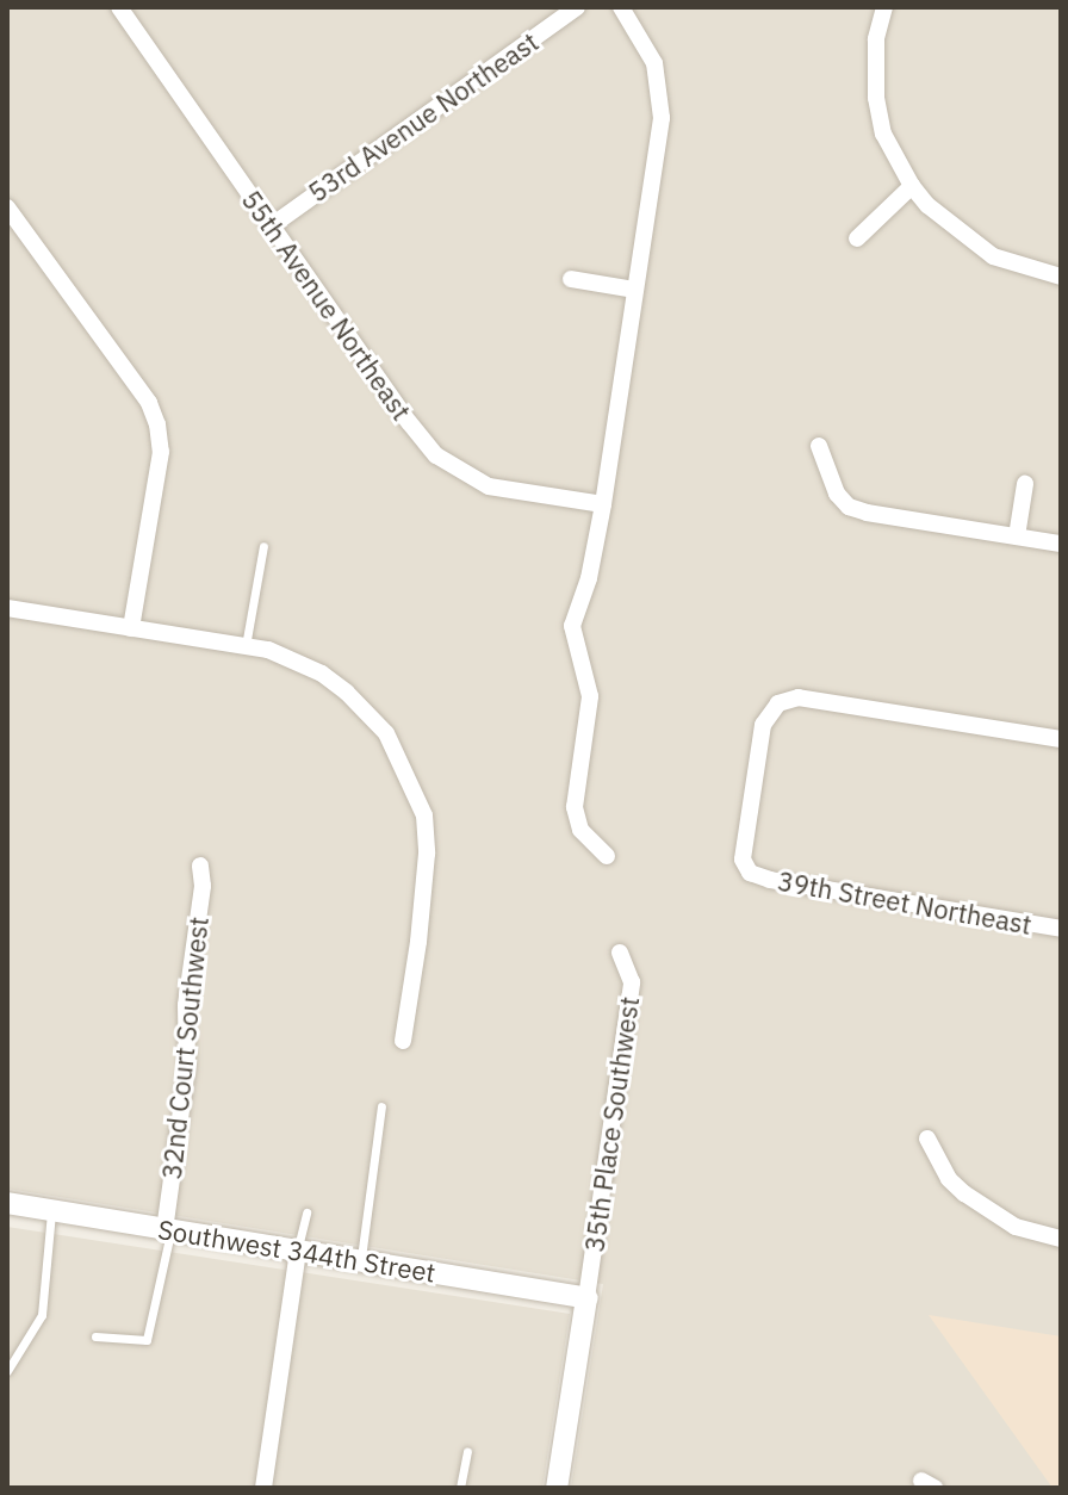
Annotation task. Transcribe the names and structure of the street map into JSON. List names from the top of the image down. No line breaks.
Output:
{"streets":{"street":["53rd Avenue Northeast","55th Avenue Northeast","39th Street Northeast","32nd Court Southwest","35th Place Southwest","Southwest 344th Street"]},"crossings":[["53rd Avenue Northeast","55th Avenue Northeast"],["32nd Court Southwest","Southwest 344th Street"],["35th Place Southwest","Southwest 344th Street"]]}
